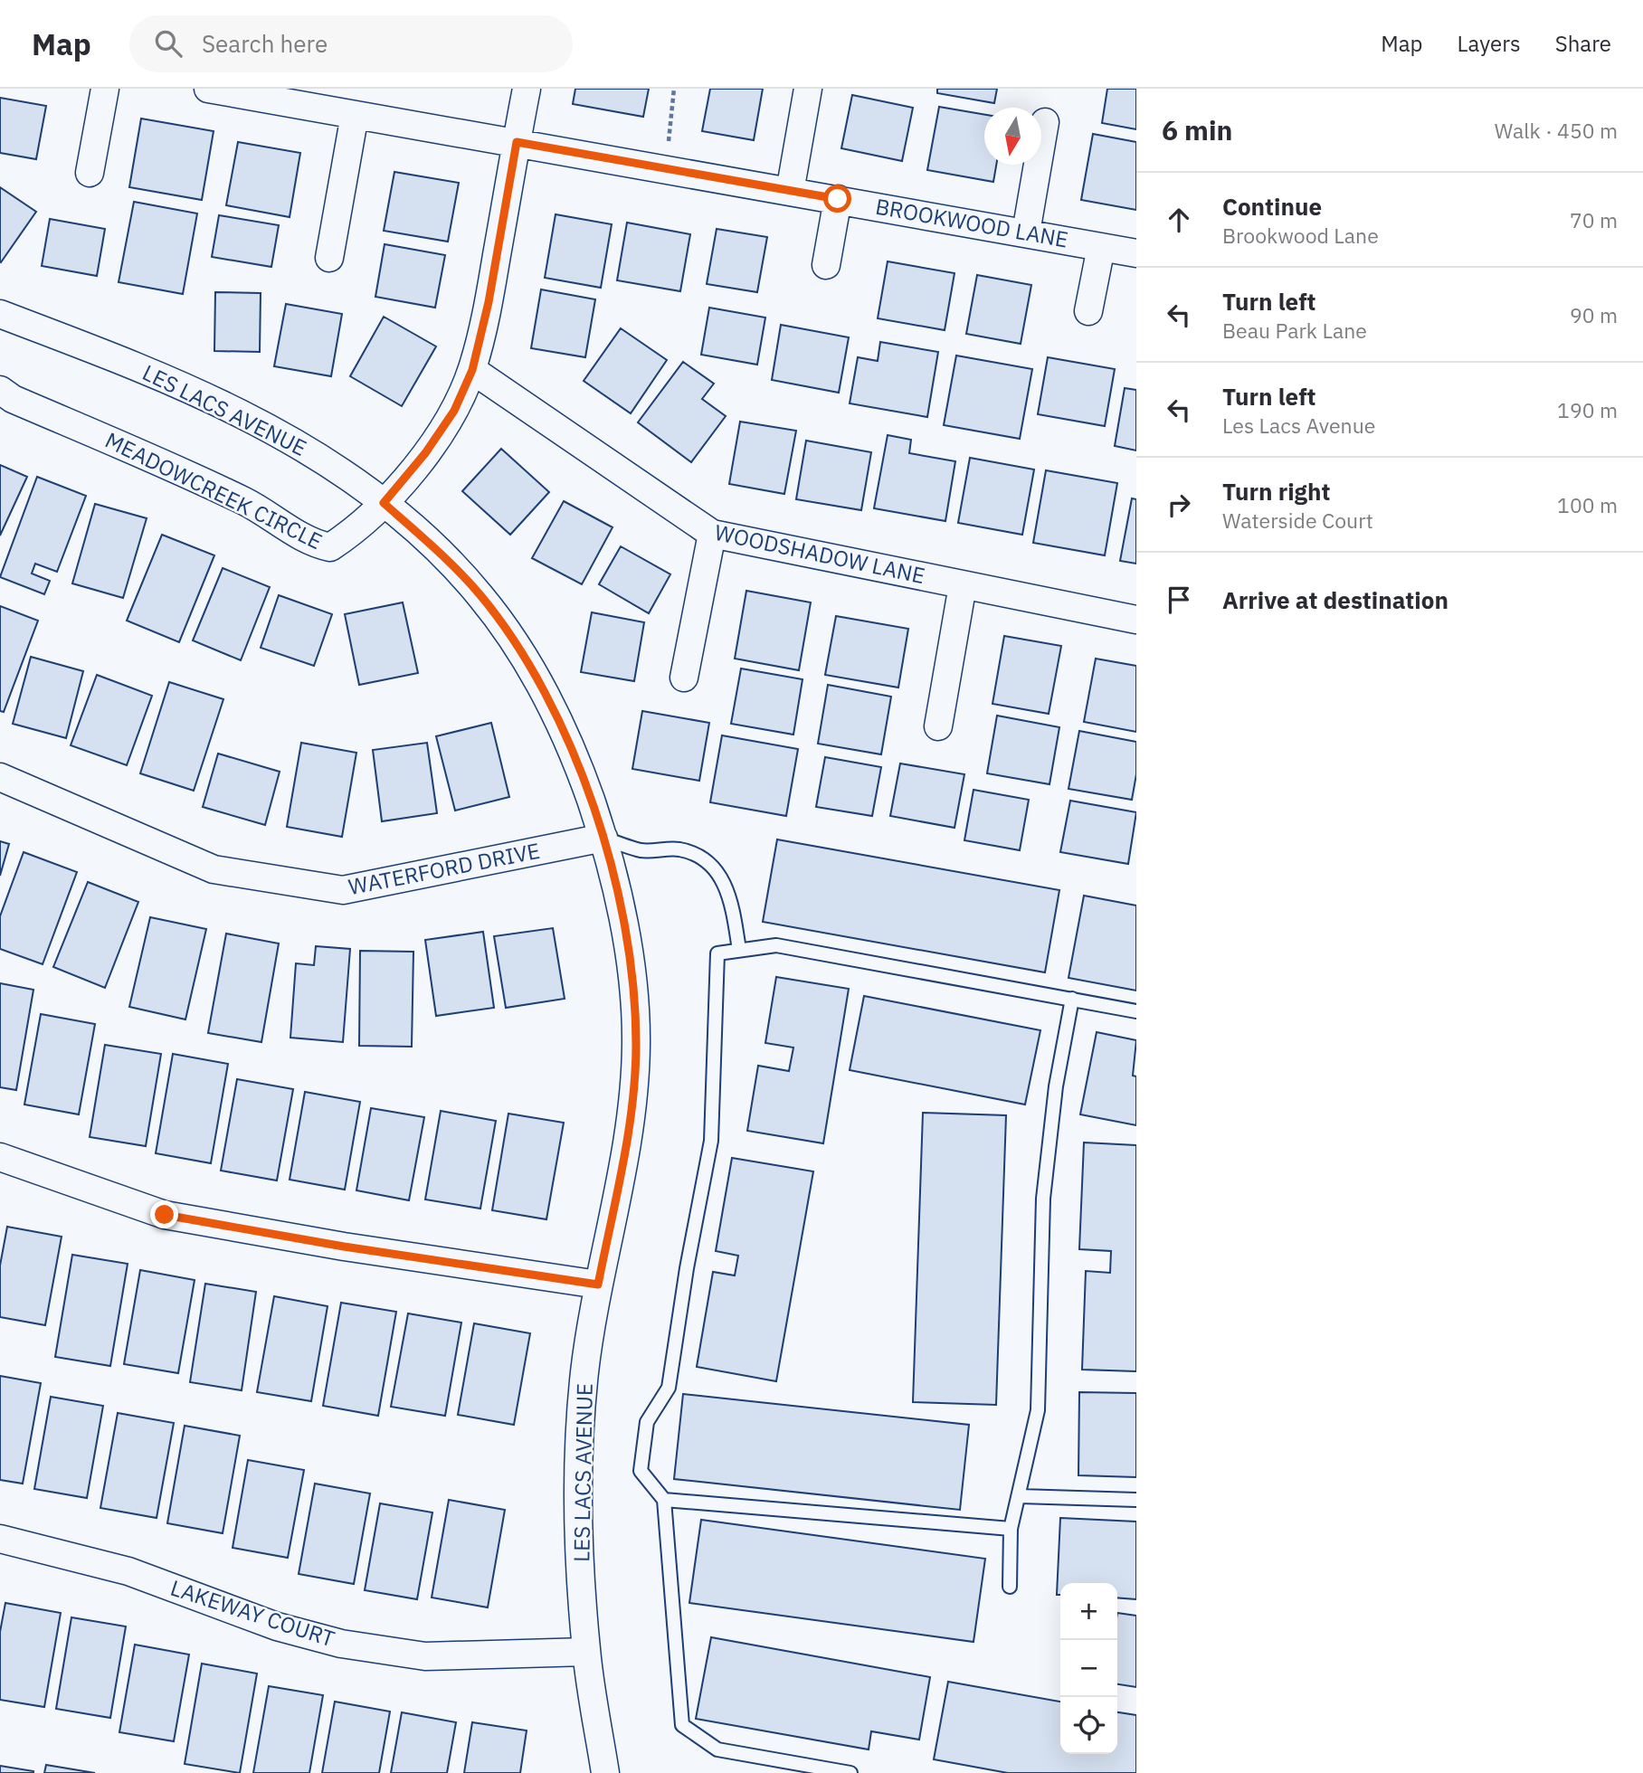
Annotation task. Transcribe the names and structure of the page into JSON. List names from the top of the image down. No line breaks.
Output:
{"streets":{"street":["BROOKWOOD LANE","LES LACS AVENUE","MEADOWCREEK CIRCLE","WOODSHADOW LANE","WATERFORD DRIVE","LAKEWAY COURT"]},"crossings":[["LES LACS AVENUE","MEADOWCREEK CIRCLE"],["LES LACS AVENUE","WATERFORD DRIVE"],["LES LACS AVENUE","LAKEWAY COURT"]],"north":"bottom","page":{"header":"Map","search":"Search here","nav":["Map","Layers","Share"],"heading":["6 min","Walk · 450 m"],"list":[["Continue","Brookwood Lane","70 m"],["Turn left","Beau Park Lane","90 m"],["Turn left","Les Lacs Avenue","190 m"],["Turn right","Waterside Court","100 m"],"Arrive at destination"],"map_buttons":["+","−"]}}
